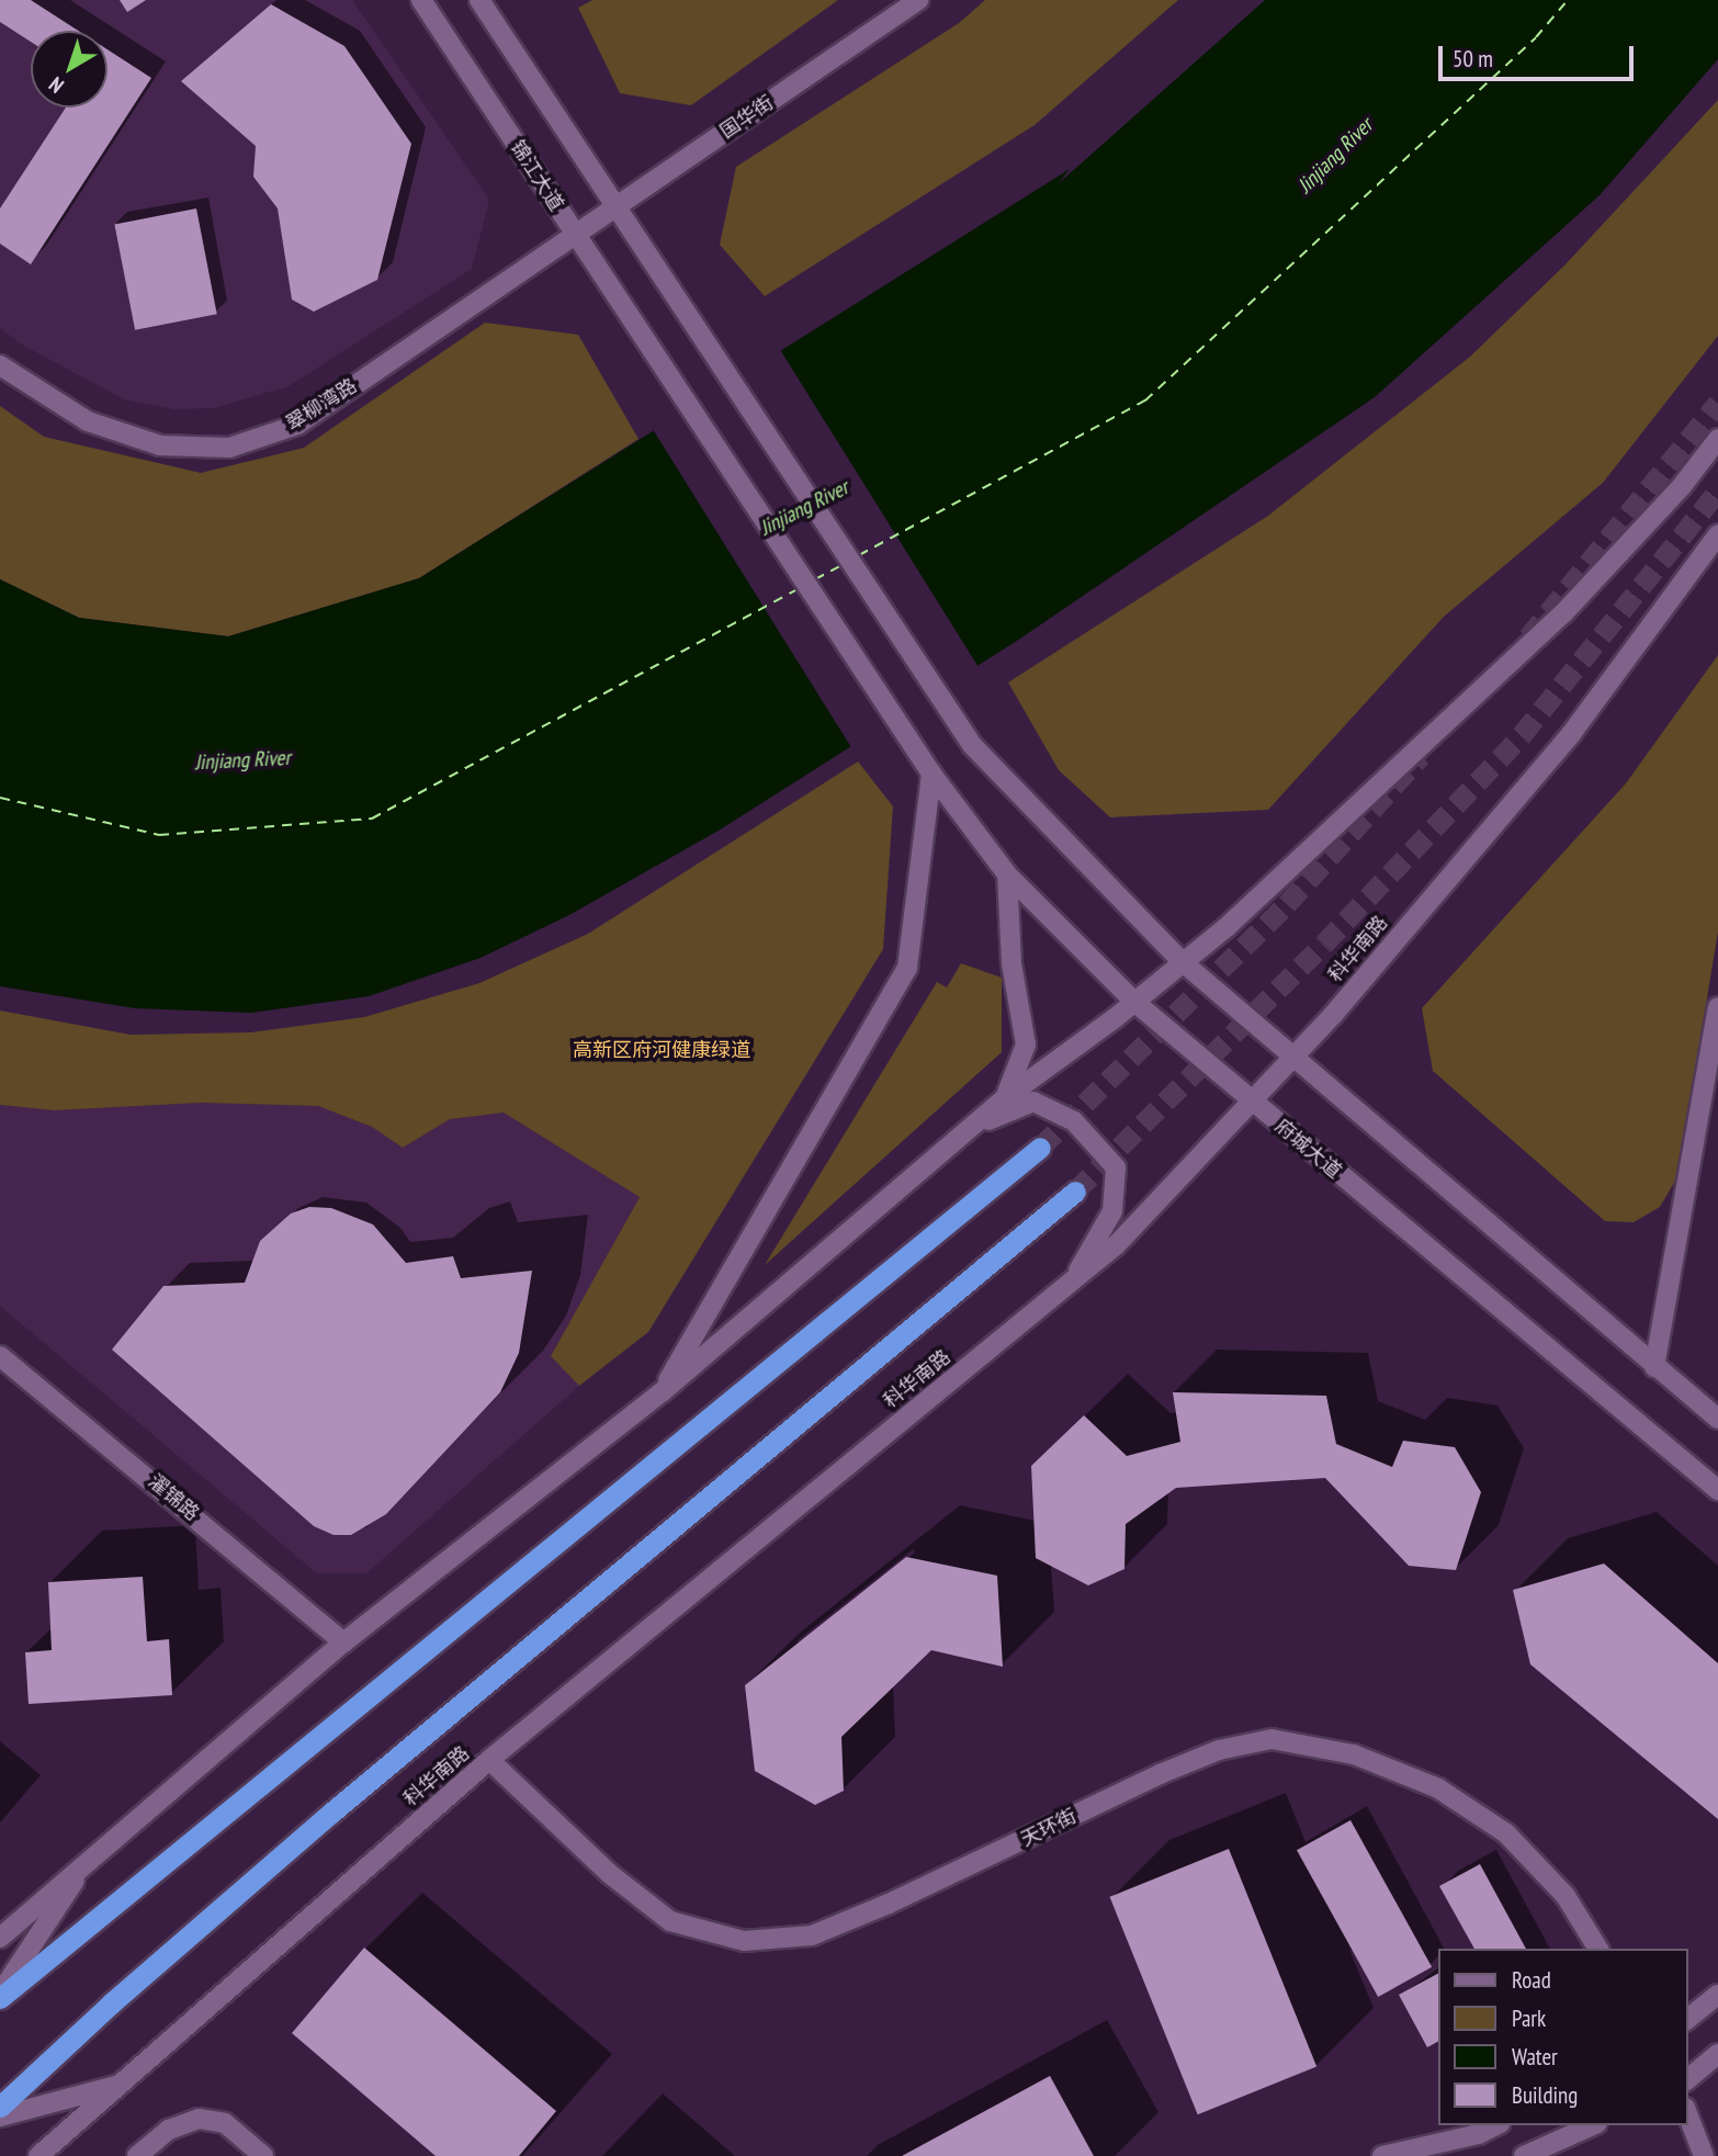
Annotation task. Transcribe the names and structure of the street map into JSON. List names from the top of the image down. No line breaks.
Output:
{"streets":{"highway":["科华南路"],"main road":["国华街","锦江大道","翠柳湾路","府城大道","濯锦路","天环街"]},"crossings":[["国华街","锦江大道"],["国华街","翠柳湾路"],["锦江大道","翠柳湾路"],["锦江大道","府城大道"],["科华南路","府城大道"],["科华南路","天环街"]],"water":["Jinjiang River"],"parks":["高新区府河健康绿道"],"legend":["Road","Park","Water","Building"],"scale_bar":"50 m","north":"bottom left"}
